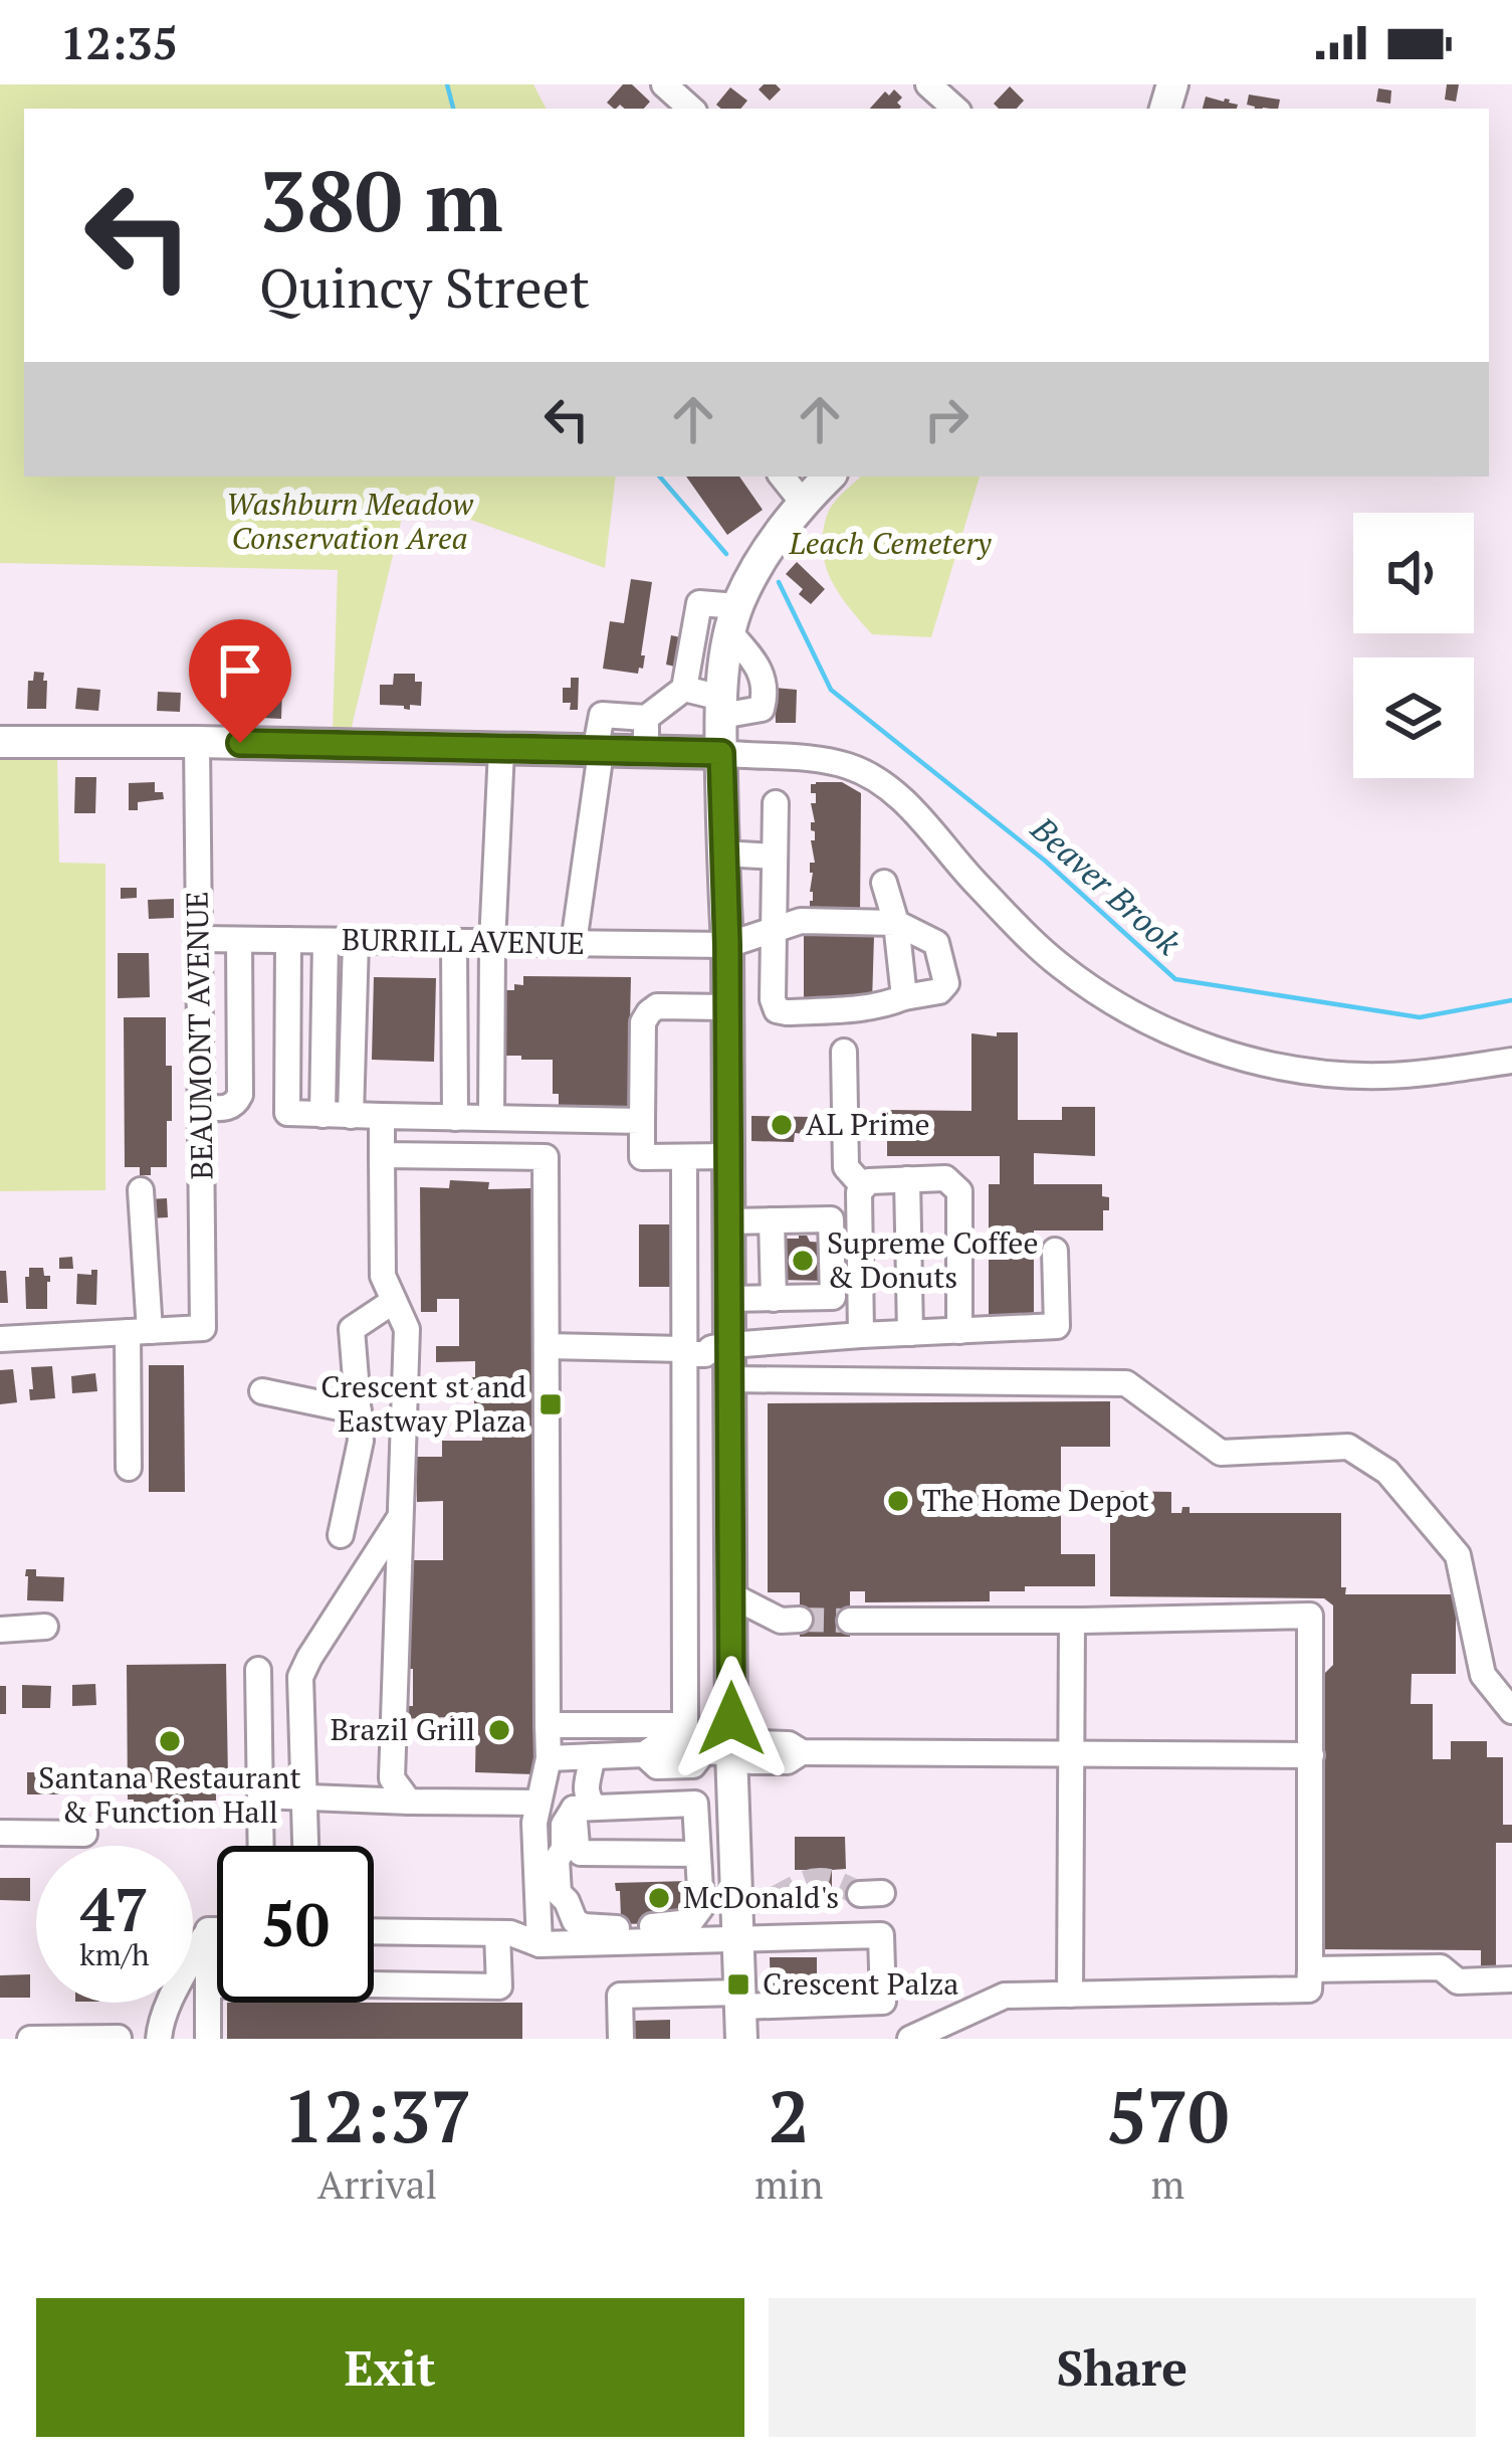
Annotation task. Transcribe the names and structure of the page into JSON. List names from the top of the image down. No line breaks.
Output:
{"streets":{"street":["BURRILL AVENUE","BEAUMONT AVENUE"]},"crossings":[["BURRILL AVENUE","BEAUMONT AVENUE"]],"water":["Beaver Brook"],"parks":["Washburn Meadow Conservation Area","Leach Cemetery"],"places":{"other":["AL Prime","Supreme Coffee & Donuts","The Home Depot","Brazil Grill","Santana Restaurant & Function Hall","McDonald's"],"transit":["Crescent st and Eastway Plaza","Crescent Palza"]},"page":{"status":"12:35","turn":["380 m","Quincy Street"],"speed":"47 km/h","limit":"50","eta":["12:37","Arrival","2","min","570","m"],"buttons":["Exit","Share"]}}
